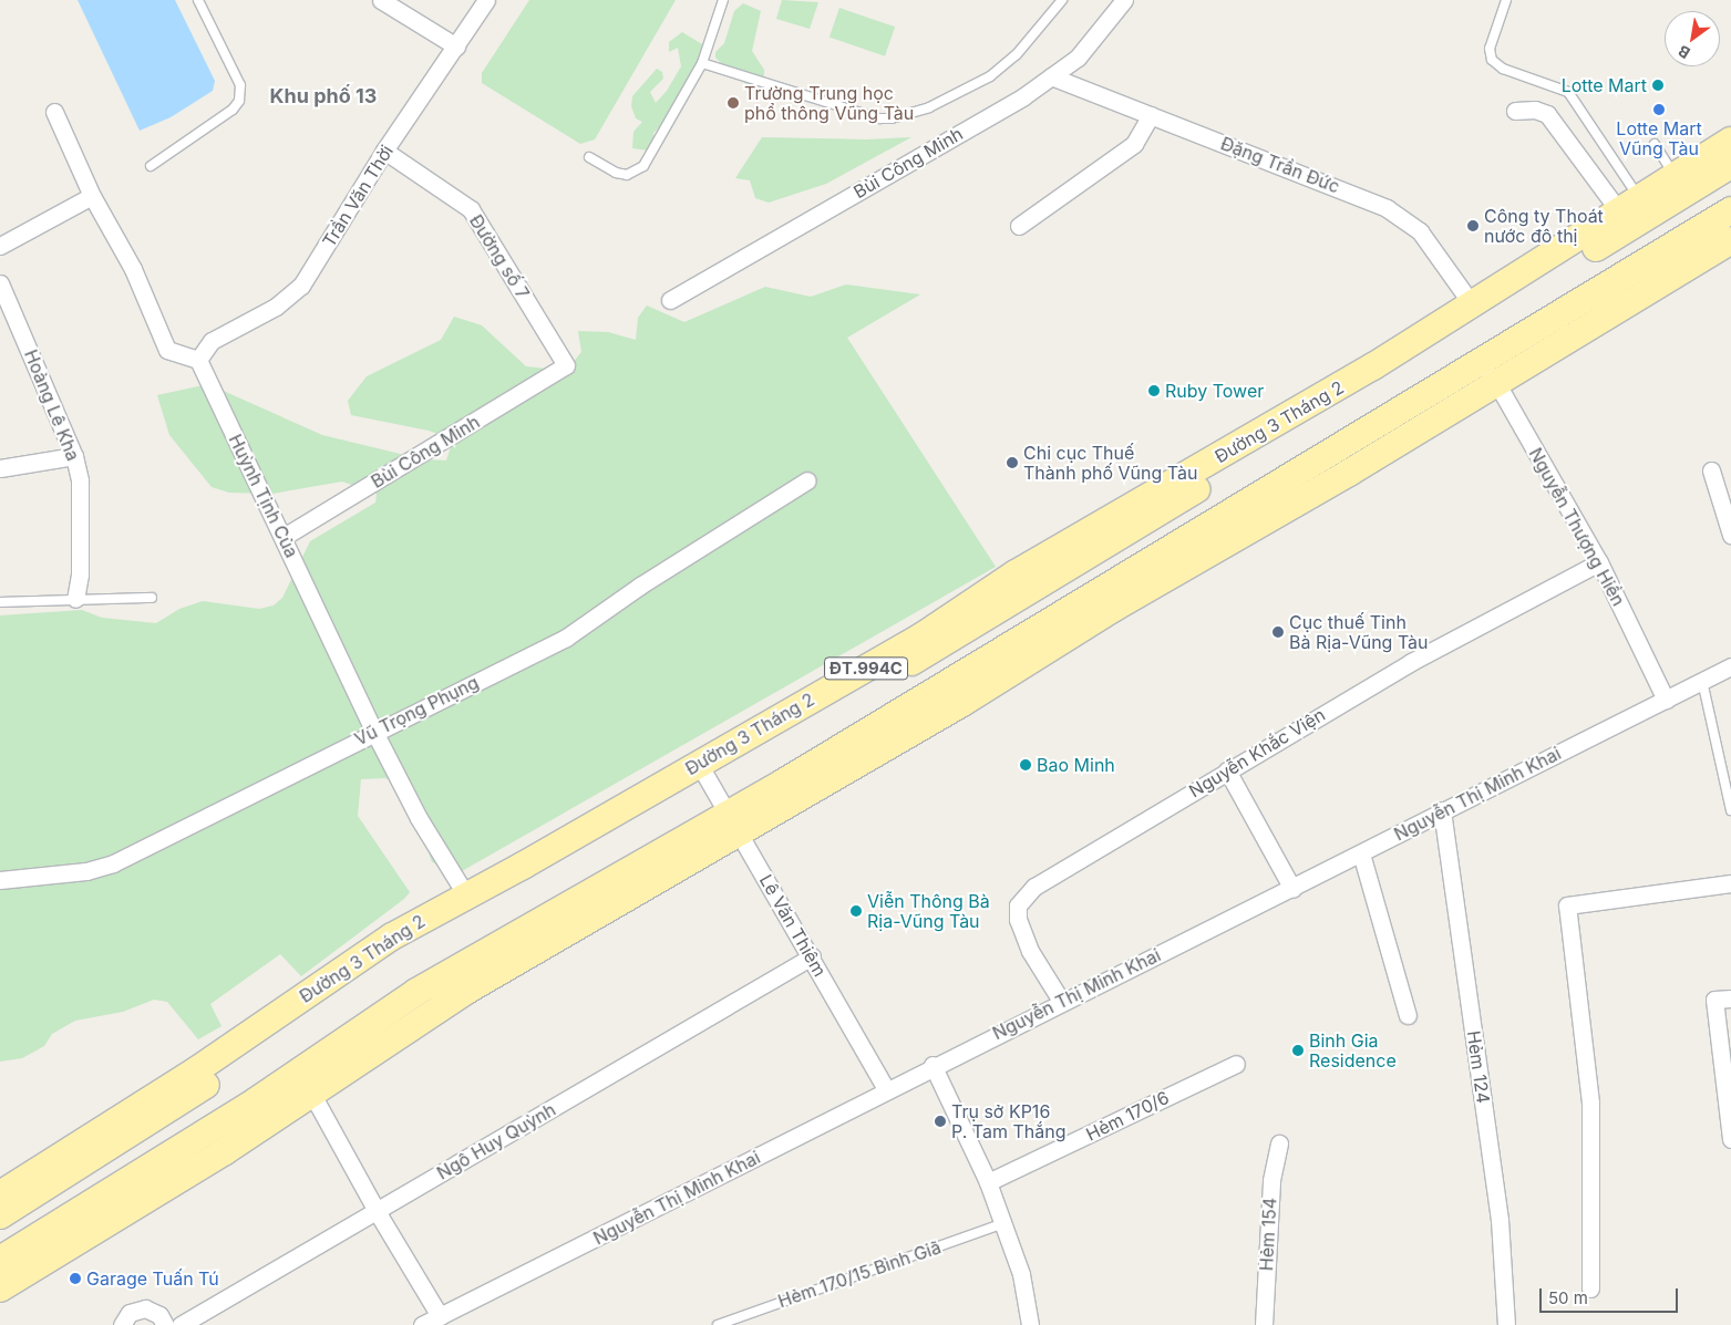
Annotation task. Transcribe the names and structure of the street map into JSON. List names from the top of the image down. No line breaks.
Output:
{"streets":{"main road":["Đường 3 Tháng 2","ĐT.994C"],"street":["Bùi Công Minh","Đặng Trần Đức","Trần Văn Thời","Đường số 7","Hoàng Lê Kha","Huỳnh Tịnh Của","Nguyễn Thượng Hiền","Vũ Trọng Phụng","Nguyễn Khắc Viện","Nguyễn Thị Minh Khai","Lê Văn Thiêm","Hẻm 124","Hẻm 170/6","Ngô Huy Quỳnh","Hẻm 154"],"lane":["Hẻm 170/15 Bình Giã"]},"crossings":[["Bùi Công Minh","Đặng Trần Đức"],["Bùi Công Minh","Đường số 7"],["Bùi Công Minh","Huỳnh Tịnh Của"],["Đặng Trần Đức","Đường 3 Tháng 2"],["Trần Văn Thời","Đường số 7"],["Trần Văn Thời","Huỳnh Tịnh Của"],["Đường 3 Tháng 2","Huỳnh Tịnh Của"],["Đường 3 Tháng 2","Lê Văn Thiêm"],["Huỳnh Tịnh Của","Vũ Trọng Phụng"],["Nguyễn Thượng Hiền","ĐT.994C"],["Nguyễn Thượng Hiền","Nguyễn Khắc Viện"],["Nguyễn Thượng Hiền","Nguyễn Thị Minh Khai"],["ĐT.994C","Lê Văn Thiêm"],["Nguyễn Khắc Viện","Nguyễn Thị Minh Khai"],["Nguyễn Thị Minh Khai","Lê Văn Thiêm"],["Nguyễn Thị Minh Khai","Hẻm 124"],["Lê Văn Thiêm","Ngô Huy Quỳnh"]],"districts":["Khu phố 13"],"places":["Lotte Mart","Trường Trung học phổ thông Vũng Tàu","Lotte Mart Vũng Tàu","Công ty Thoát nước đô thị","Ruby Tower","Chi cục Thuế Thành phố Vũng Tàu","Cục thuế Tỉnh Bà Rịa-Vũng Tàu","Bao Minh","Viễn Thông Bà Rịa-Vũng Tàu","Binh Gia Residence","Trụ sở KP16 P. Tam Thắng","Garage Tuấn Tú"],"scale_bar":"50 m","north":"bottom left"}
